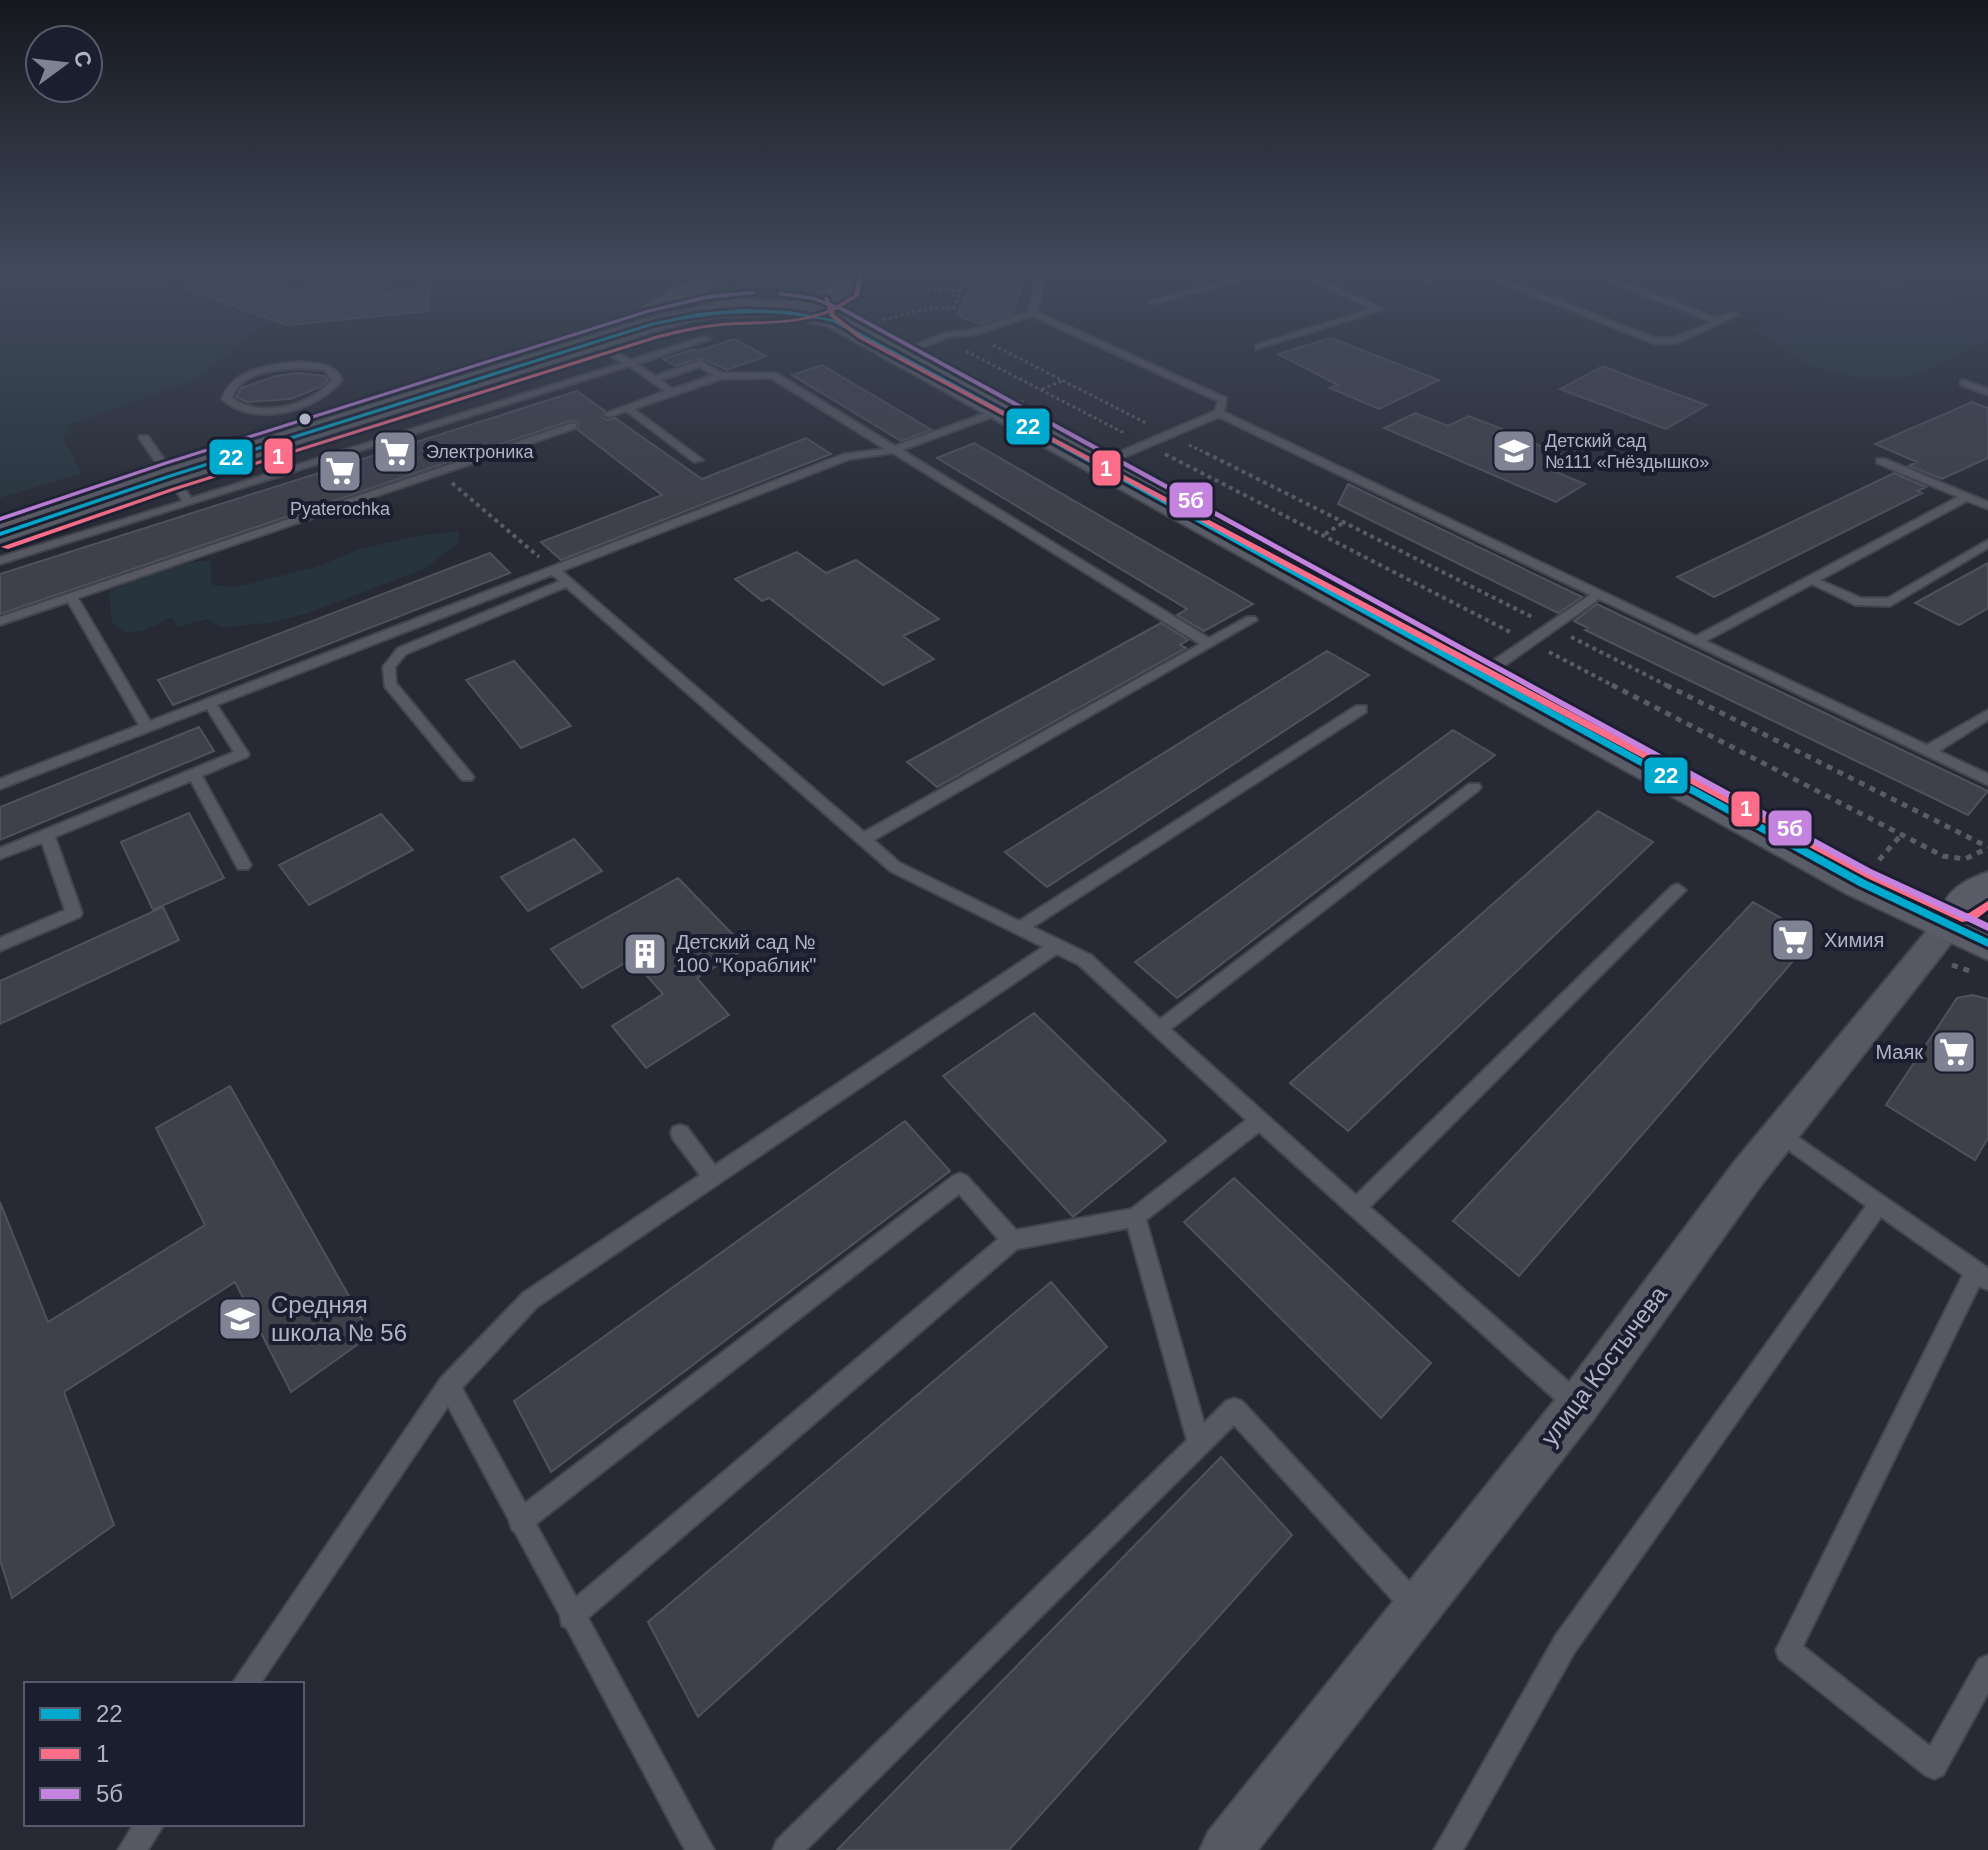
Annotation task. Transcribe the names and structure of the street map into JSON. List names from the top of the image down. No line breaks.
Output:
{"streets":{"street":["улица Костычева"]},"places":{"school or university":["Детский сад №111 «Гнёздышко»","Средняя школа № 56"],"supermarket":["Электроника","Pyaterochka","Химия","Маяк"],"building":["Детский сад № 100 \"Кораблик\""]},"lines":["transit line 22","transit line 1","transit line 5б"],"legend":["22","1","5б"],"north":"right"}
